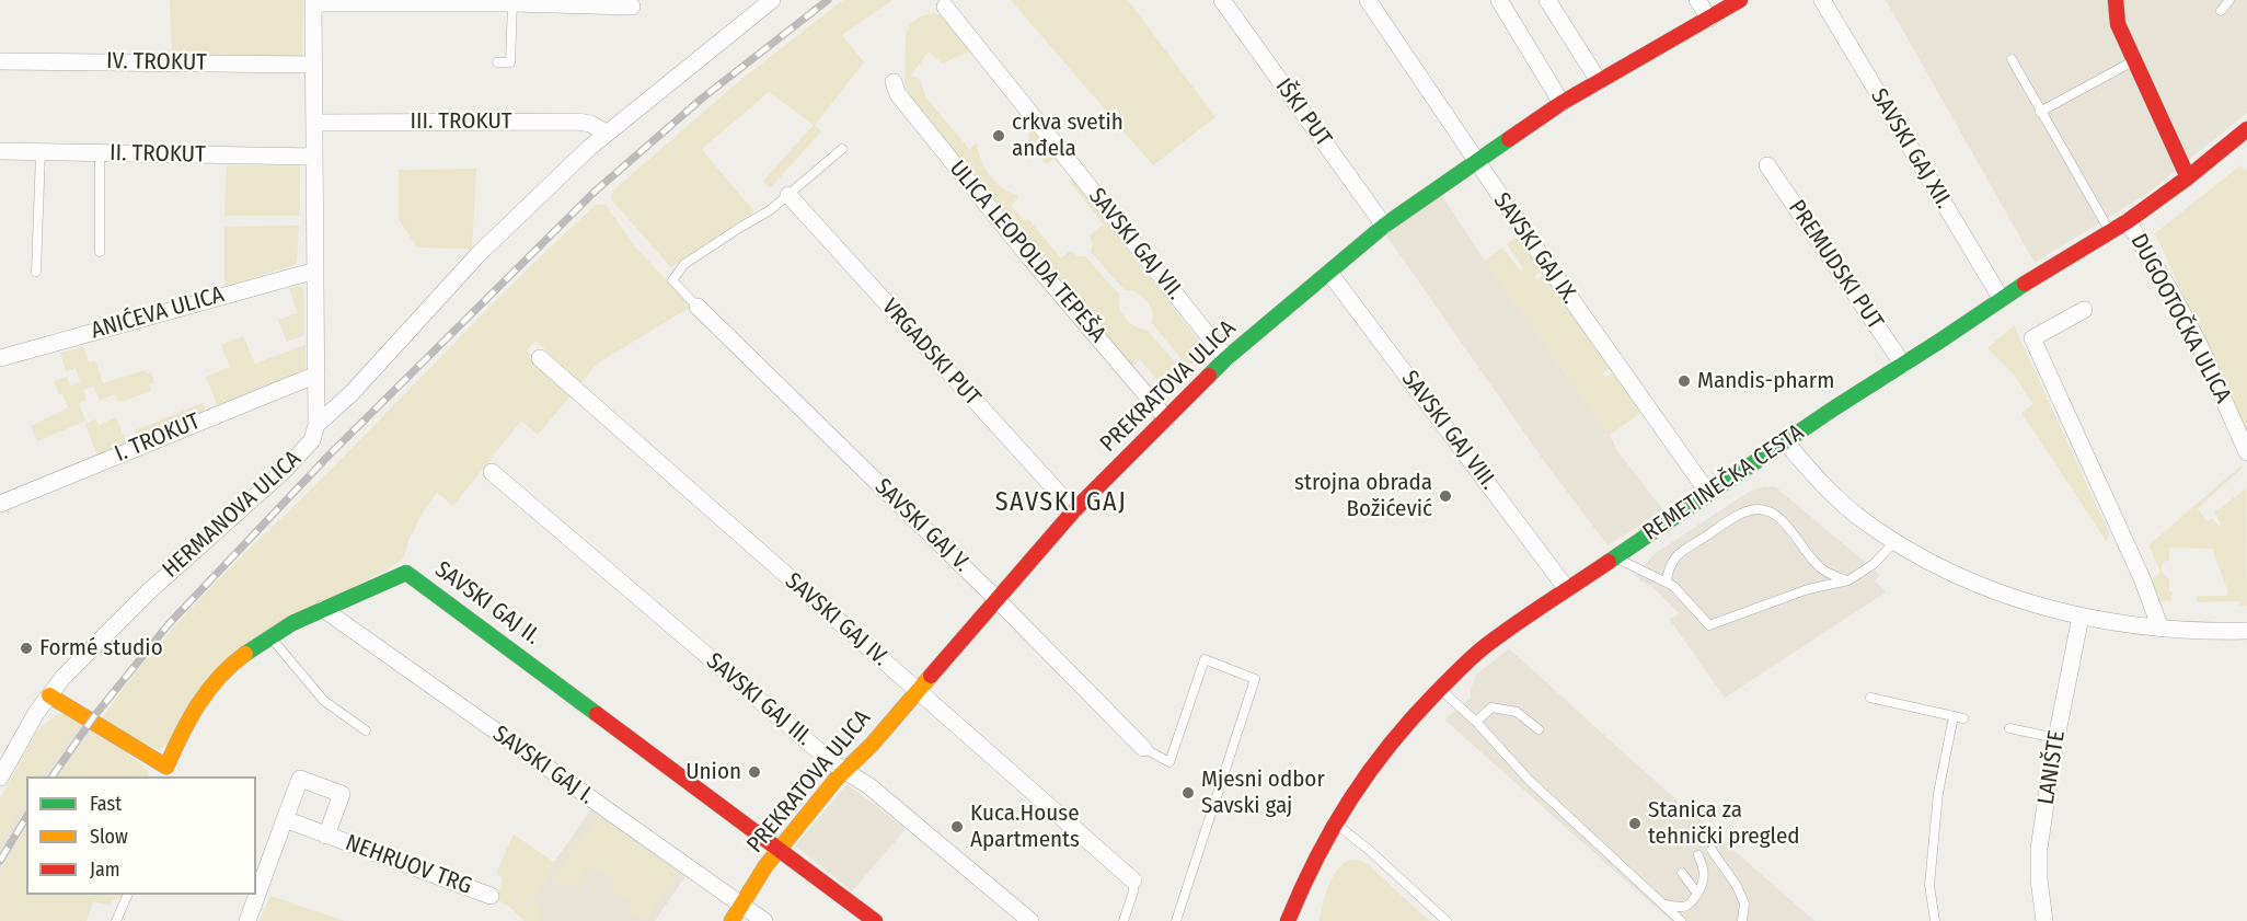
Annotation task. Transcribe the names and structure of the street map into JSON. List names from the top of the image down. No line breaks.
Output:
{"streets":{"street":["IV. TROKUT","IŠKI PUT","III. TROKUT","SAVSKI GAJ XII.","II. TROKUT","SAVSKI GAJ VII.","SAVSKI GAJ IX.","ULICA LEOPOLDA TEPEŠA","PREMUDSKI PUT","ANIĆEVA ULICA","DUGOOTOČKA ULICA","VRGADSKI PUT","PREKRATOVA ULICA","SAVSKI GAJ VIII.","I. TROKUT","REMETINEČKA CESTA","HERMANOVA ULICA","SAVSKI GAJ V.","SAVSKI GAJ II.","SAVSKI GAJ IV.","SAVSKI GAJ III.","SAVSKI GAJ I.","LANIŠTE","NEHRUOV TRG"]},"crossings":[["IV. TROKUT","HERMANOVA ULICA"],["IŠKI PUT","PREKRATOVA ULICA"],["III. TROKUT","HERMANOVA ULICA"],["SAVSKI GAJ XII.","REMETINEČKA CESTA"],["II. TROKUT","HERMANOVA ULICA"],["SAVSKI GAJ VII.","PREKRATOVA ULICA"],["SAVSKI GAJ IX.","PREKRATOVA ULICA"],["SAVSKI GAJ IX.","REMETINEČKA CESTA"],["ULICA LEOPOLDA TEPEŠA","PREKRATOVA ULICA"],["PREMUDSKI PUT","REMETINEČKA CESTA"],["ANIĆEVA ULICA","HERMANOVA ULICA"],["DUGOOTOČKA ULICA","REMETINEČKA CESTA"],["VRGADSKI PUT","PREKRATOVA ULICA"],["PREKRATOVA ULICA","SAVSKI GAJ VIII."],["PREKRATOVA ULICA","SAVSKI GAJ V."],["PREKRATOVA ULICA","SAVSKI GAJ II."],["PREKRATOVA ULICA","SAVSKI GAJ IV."],["PREKRATOVA ULICA","SAVSKI GAJ III."],["PREKRATOVA ULICA","SAVSKI GAJ I."],["SAVSKI GAJ VIII.","REMETINEČKA CESTA"],["I. TROKUT","HERMANOVA ULICA"],["HERMANOVA ULICA","SAVSKI GAJ II."],["SAVSKI GAJ II.","SAVSKI GAJ I."]],"districts":["SAVSKI GAJ"],"places":["crkva svetih anđela","Mandis-pharm","strojna obrada Božićević","Formé studio","Union","Mjesni odbor Savski gaj","Stanica za tehnički pregled","Kuca.House Apartments"],"legend":["Fast","Slow","Jam"]}
